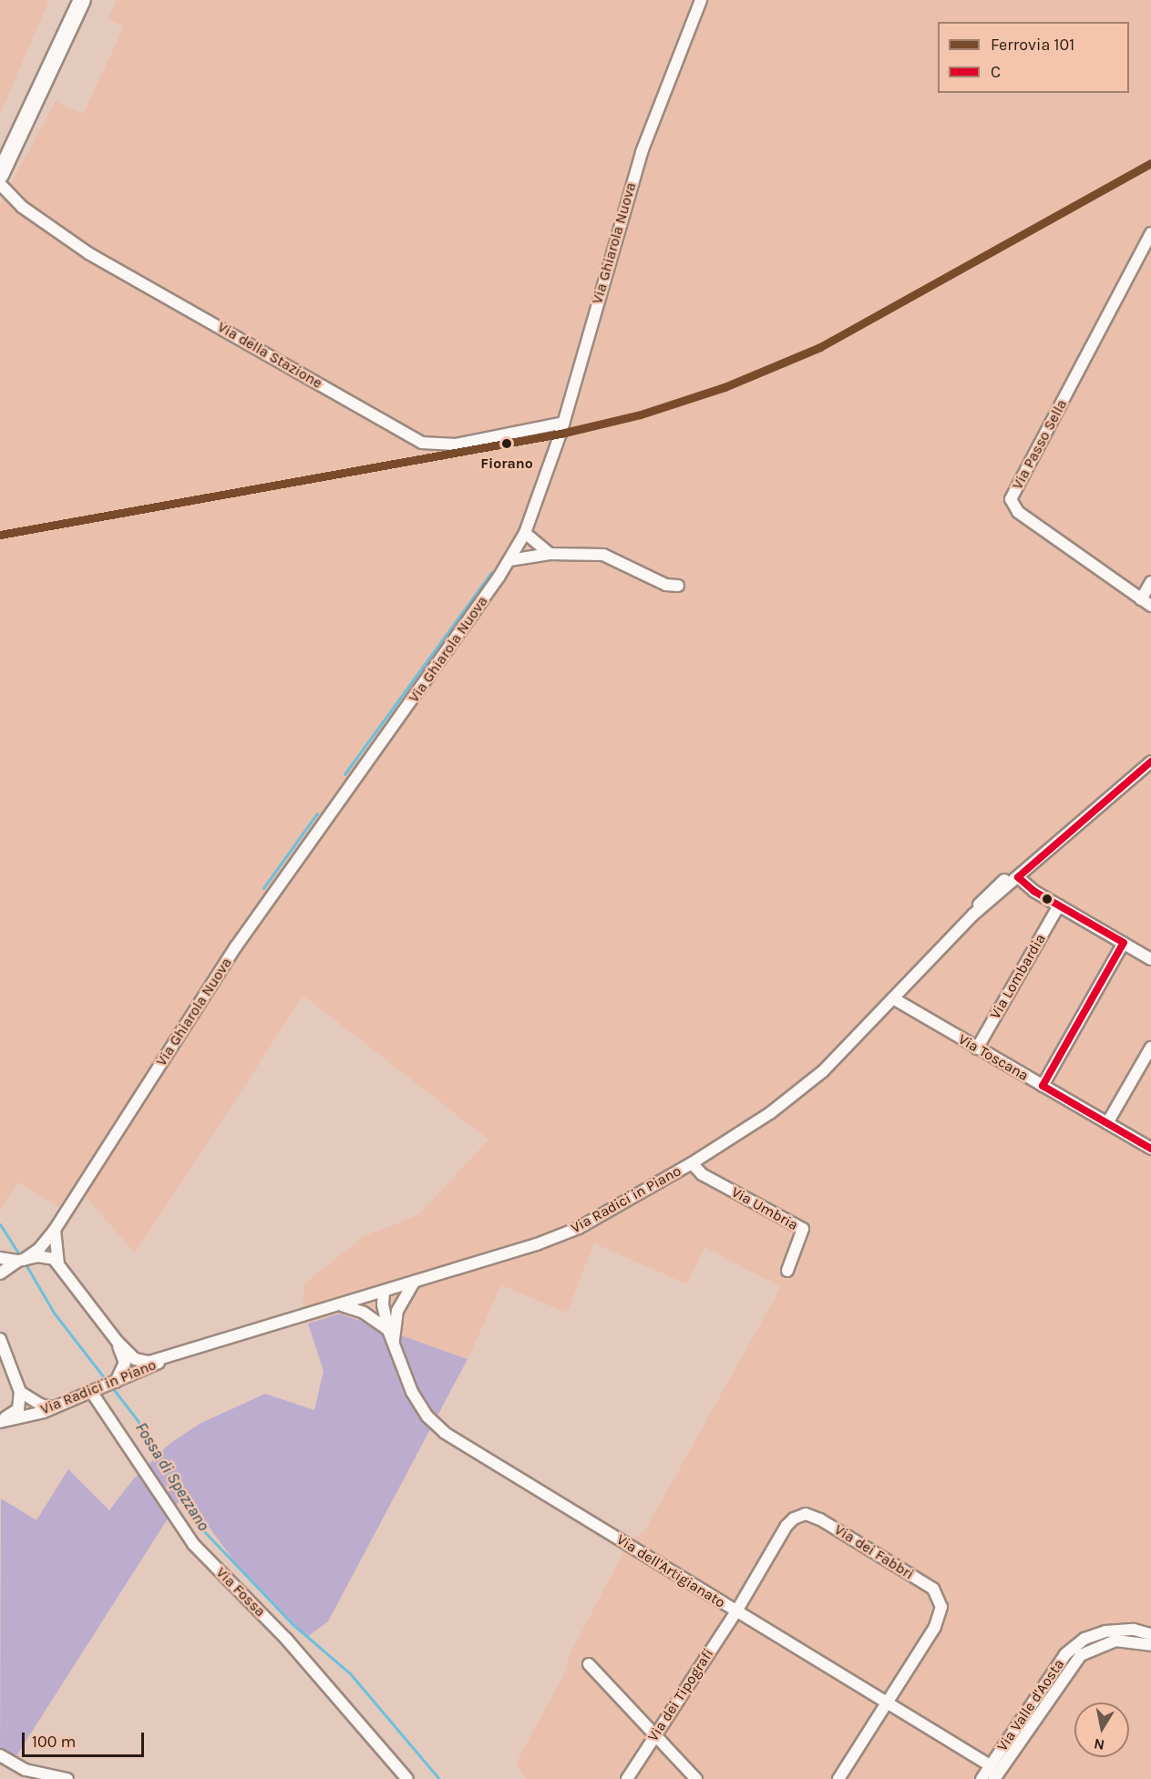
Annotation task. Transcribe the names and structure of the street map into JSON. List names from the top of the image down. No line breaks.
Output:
{"streets":{"street":["Via Ghiarola Nuova","Via della Stazione","Via Passo Sella","Via Lombardia","Via Toscana","Via Radici in Piano","Via Umbria","Via dei Fabbri","Via dell'Artigianato","Via Fossa","Via dei Tipografi","Via Valle d'Aosta"]},"crossings":[["Via Ghiarola Nuova","Via della Stazione"],["Via Lombardia","Via Toscana"],["Via Toscana","Via Radici in Piano"],["Via Radici in Piano","Via Umbria"],["Via Radici in Piano","Via dell'Artigianato"],["Via Radici in Piano","Via Fossa"],["Via dei Fabbri","Via dell'Artigianato"],["Via dei Fabbri","Via dei Tipografi"],["Via dell'Artigianato","Via dei Tipografi"],["Via dell'Artigianato","Via Valle d'Aosta"]],"water":["Fossa di Spezzano"],"places":["Fiorano"],"lines":["rail line 101","transit line C"],"legend":["Ferrovia 101","C"],"scale_bar":"100 m","north":"bottom"}
